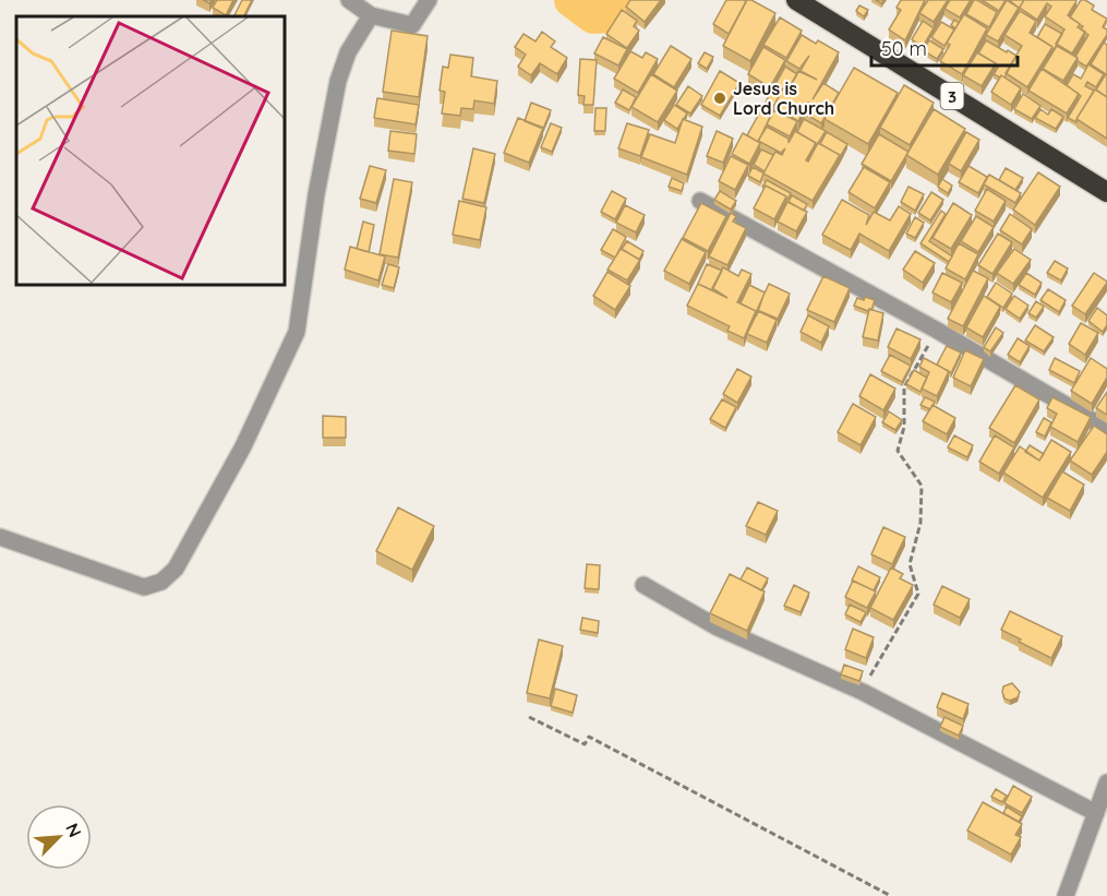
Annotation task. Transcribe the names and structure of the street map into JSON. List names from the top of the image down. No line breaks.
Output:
{"streets":{"highway":["3"]},"places":["Jesus is Lord Church"],"scale_bar":"50 m","north":"top right"}
